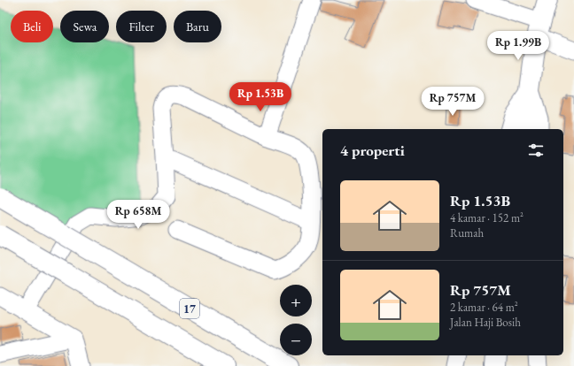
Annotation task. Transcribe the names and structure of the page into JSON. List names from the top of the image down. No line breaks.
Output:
{"streets":{"main road":["17"]},"page":{"chip":["Beli","Sewa","Filter","Baru"],"price":["Rp 1.99B","Rp 1.53B","Rp 757M","Rp 658M"],"heading":"4 properti","list":[{"name":"Rp 1.53B","note":"4 kamar · 152 m² · Rumah"},{"name":"Rp 757M","note":"2 kamar · 64 m² · Jalan Haji Bosih"}],"map_buttons":["+","−"]}}
